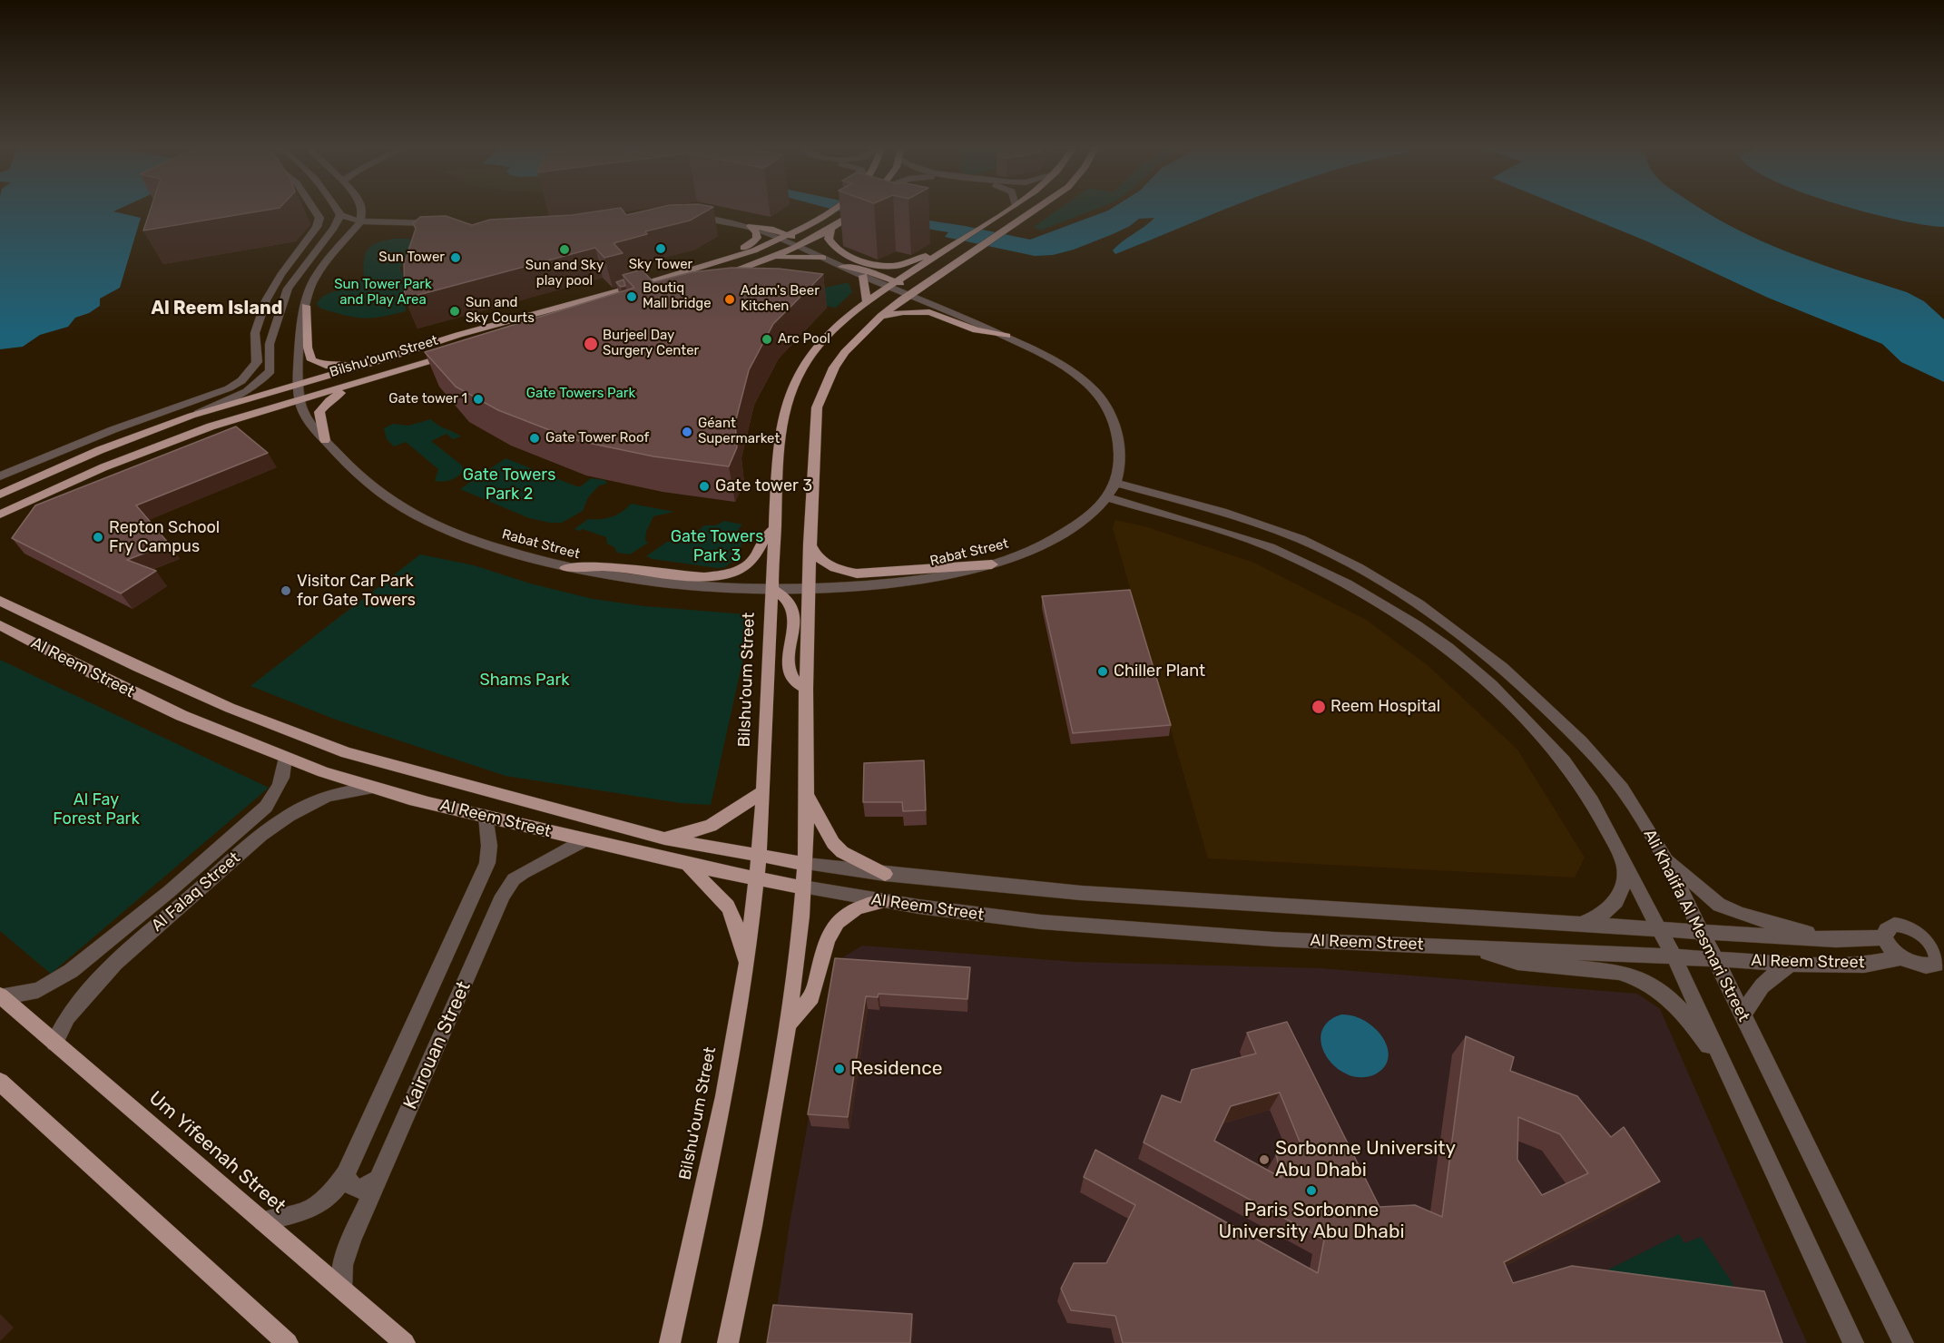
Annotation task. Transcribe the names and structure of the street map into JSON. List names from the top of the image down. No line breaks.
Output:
{"streets":{"main road":["Bilshu'oum Street","Al Reem Street","Um Yifeenah Street"],"street":["Rabat Street","Al Falaq Street","Ali Khalifa Al Mesmari Street","Kairouan Street"]},"crossings":[["Bilshu'oum Street","Rabat Street"],["Bilshu'oum Street","Al Reem Street"],["Rabat Street","Ali Khalifa Al Mesmari Street"],["Al Reem Street","Al Falaq Street"],["Al Reem Street","Ali Khalifa Al Mesmari Street"],["Al Reem Street","Kairouan Street"],["Al Falaq Street","Um Yifeenah Street"],["Kairouan Street","Um Yifeenah Street"]],"districts":["Al Reem Island"],"parks":["Sun Tower Park and Play Area","Gate Towers Park","Gate Towers Park 2","Gate Towers Park 3","Shams Park","Al Fay Forest Park"],"places":["Sky Tower","Sun and Sky play pool","Sun Tower","Boutiq Mall bridge","Adam's Beer Kitchen","Sun and Sky Courts","Arc Pool","Burjeel Day Surgery Center","Gate tower 1","Géant Supermarket","Gate Tower Roof","Gate tower 3","Repton School Fry Campus","Visitor Car Park for Gate Towers","Chiller Plant","Reem Hospital","Residence","Sorbonne University Abu Dhabi","Paris Sorbonne University Abu Dhabi"]}
